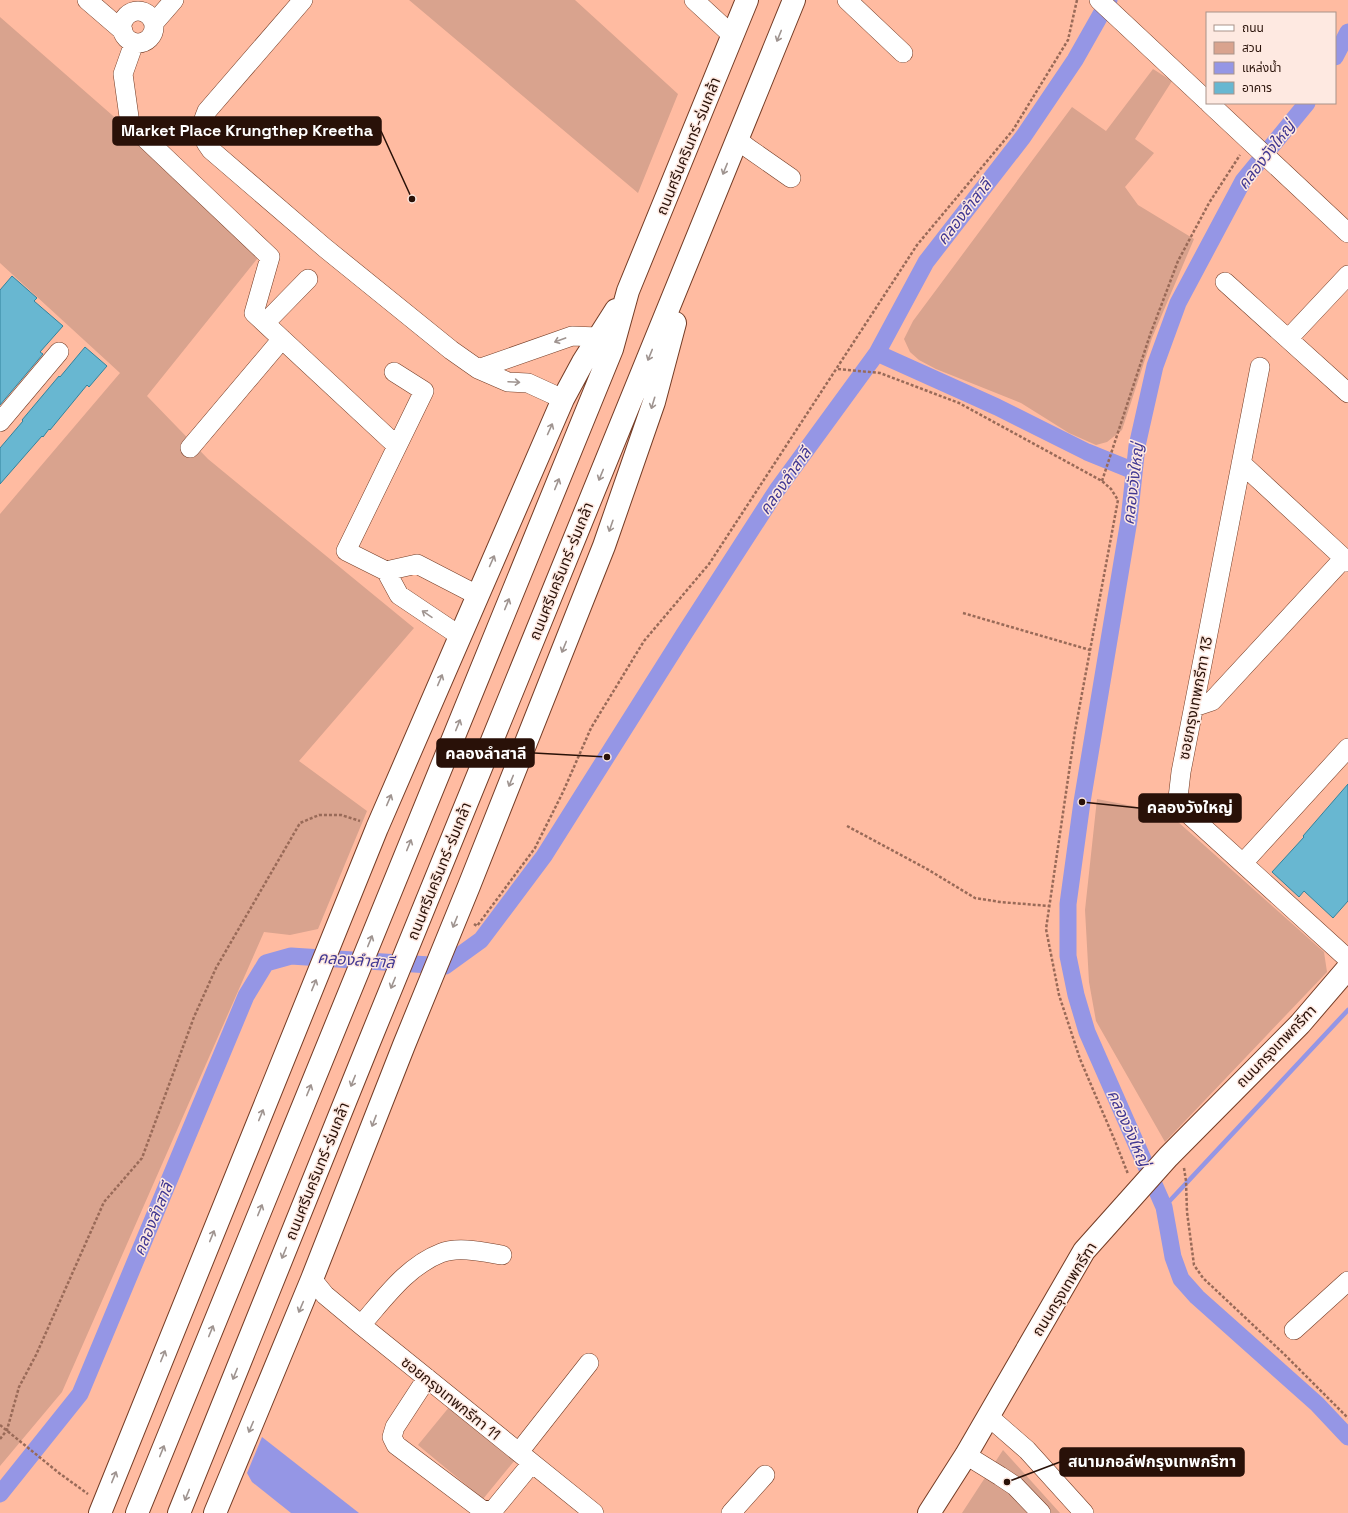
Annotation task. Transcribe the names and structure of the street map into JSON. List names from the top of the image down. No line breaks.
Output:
{"streets":{"main road":["ถนนศรีนครินทร์-ร่มเกล้า","ถนนกรุงเทพกรีฑา"],"street":["ซอยกรุงเทพกรีฑา 13","ซอยกรุงเทพกรีฑา 11"]},"crossings":[["ถนนศรีนครินทร์-ร่มเกล้า","ซอยกรุงเทพกรีฑา 11"]],"water":["คลองวังใหญ่","คลองลำสาลี"],"places":["Market Place Krungthep Kreetha","คลองลำสาลี","คลองวังใหญ่","สนามกอล์ฟกรุงเทพกรีฑา"],"legend":["ถนน","สวน","แหล่งน้ำ","อาคาร"]}
